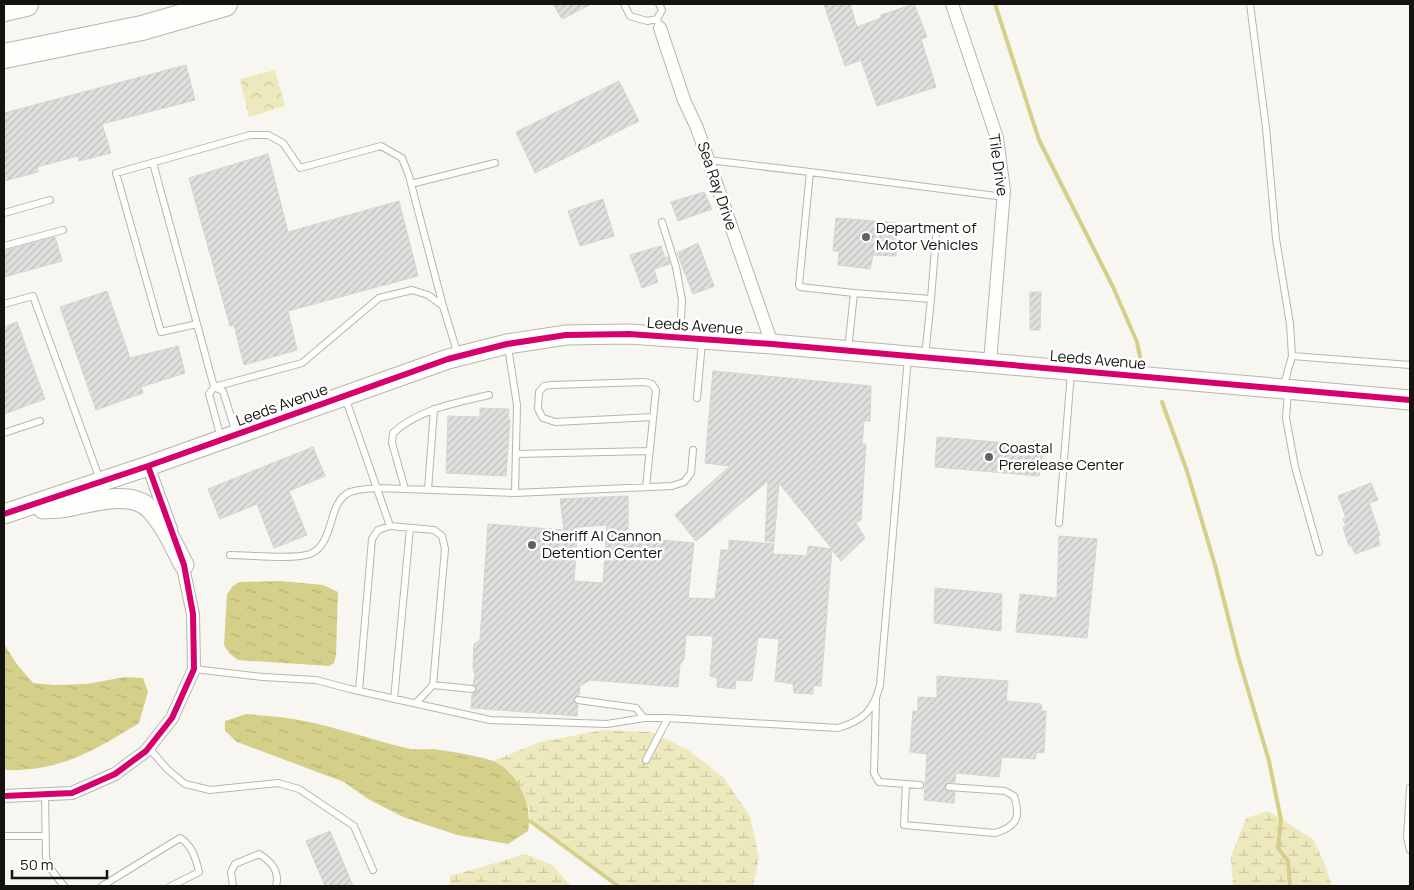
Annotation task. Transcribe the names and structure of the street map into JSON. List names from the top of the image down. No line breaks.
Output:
{"streets":{"street":["Tile Drive","Sea Ray Drive","Leeds Avenue"]},"crossings":[["Tile Drive","Leeds Avenue"],["Sea Ray Drive","Leeds Avenue"]],"places":["Department of Motor Vehicles","Coastal Prerelease Center","Sheriff Al Cannon Detention Center"],"scale_bar":"50 m"}
